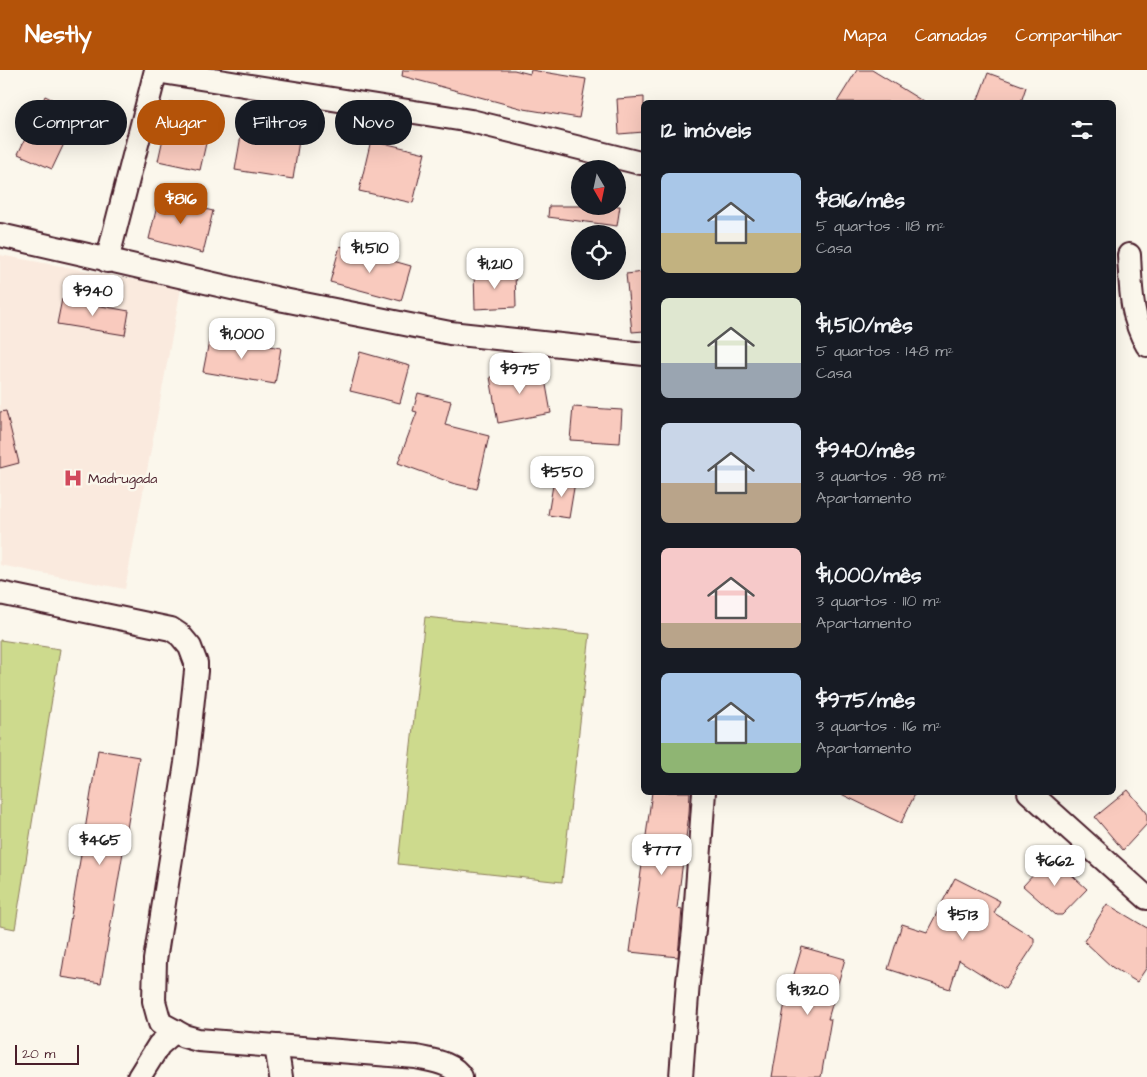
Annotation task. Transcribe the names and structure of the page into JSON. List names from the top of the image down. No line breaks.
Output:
{"places":{"hospital":["Madrugada"]},"scale_bar":"20 m","north":"bottom","page":{"header":"Nestly","nav":["Mapa","Camadas","Compartilhar"],"chip":["Comprar","Alugar","Filtros","Novo"],"heading":"12 imóveis","list":[{"name":"$816/mês","note":"5 quartos · 118 m² · Casa"},{"name":"$1,510/mês","note":"5 quartos · 148 m² · Casa"},{"name":"$940/mês","note":"3 quartos · 98 m² · Apartamento"},{"name":"$1,000/mês","note":"3 quartos · 110 m² · Apartamento"},{"name":"$975/mês","note":"3 quartos · 116 m² · Apartamento"}],"price":["$816","$1,510","$1,210","$940","$1,000","$975","$550","$465","$777","$662","$513","$1,320"],"scale":"20 m"}}
